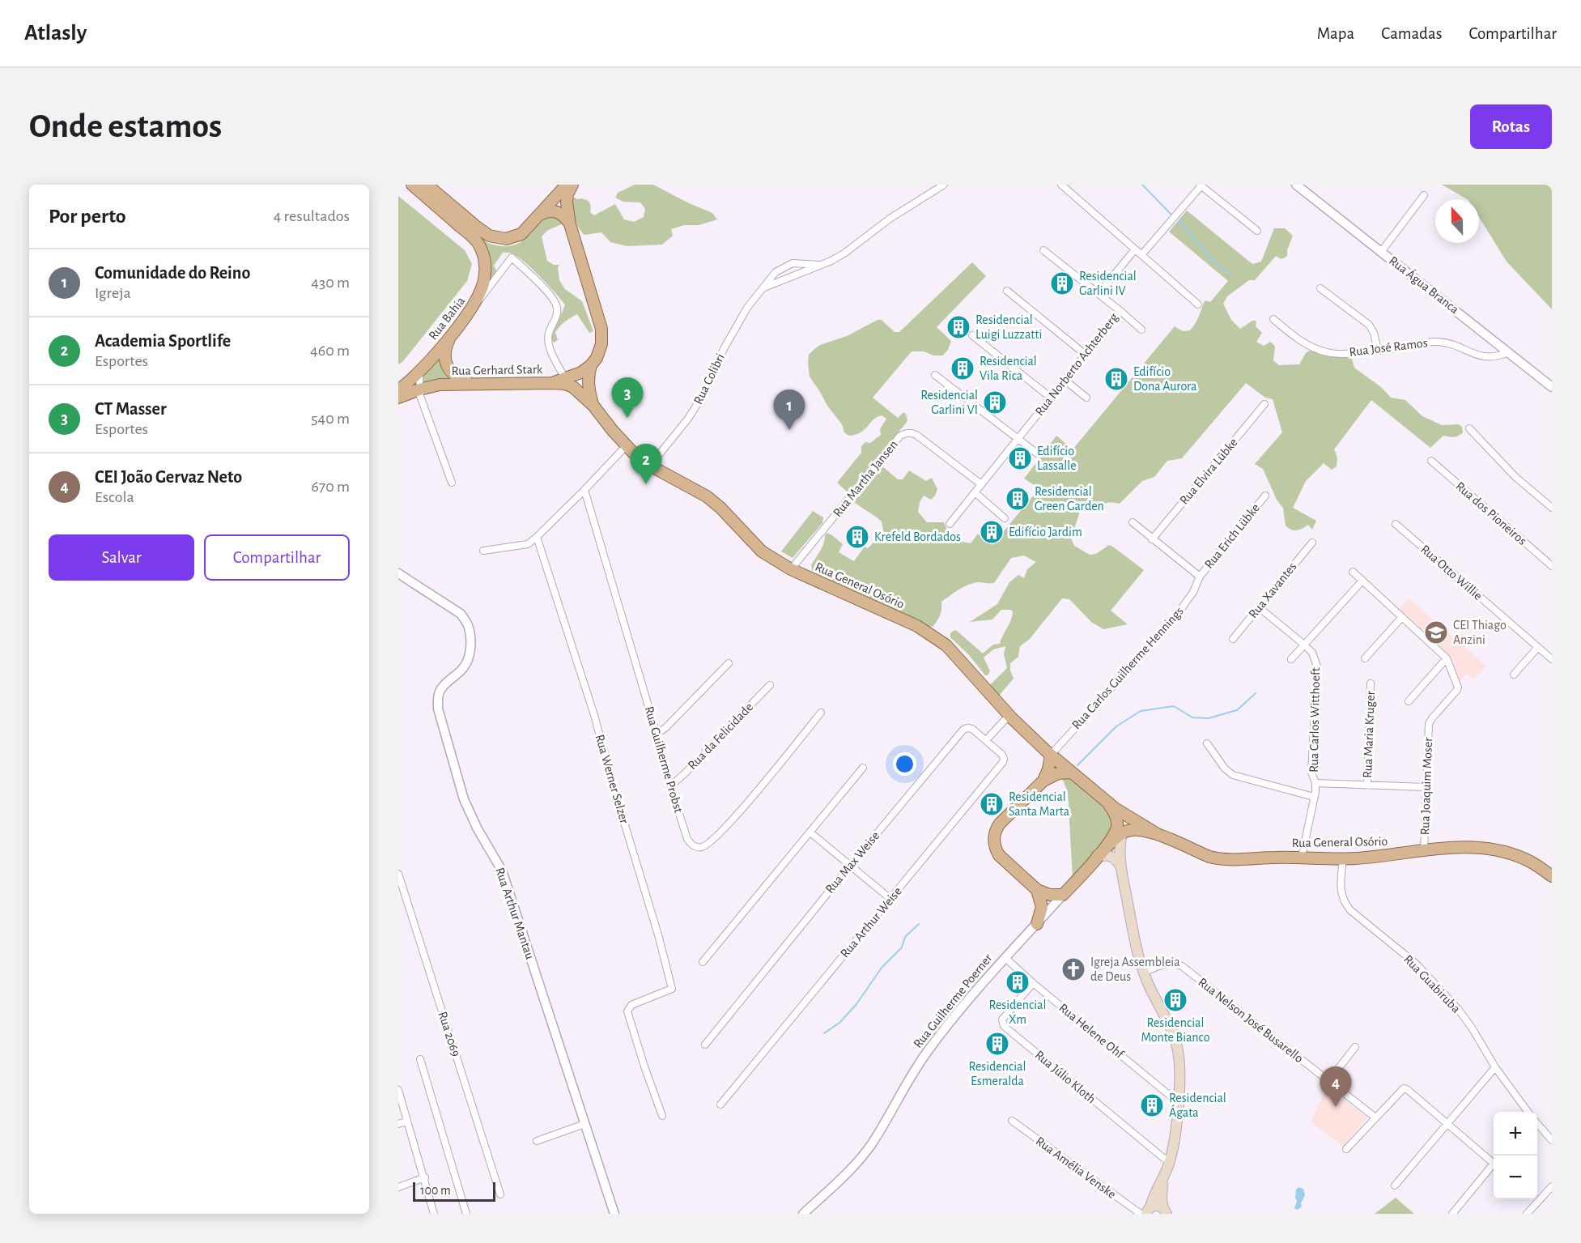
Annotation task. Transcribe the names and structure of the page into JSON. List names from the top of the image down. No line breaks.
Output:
{"streets":{"main road":["Rua Bahia","Rua Gerhard Stark","Rua General Osório","Rua Guilherme Poerner"],"street":["Rua Água Branca","Rua José Ramos","Rua Norberto Achterberg","Rua Colibri","Rua Elvira Lübke","Rua Martha Jansen","Rua dos Pioneiros","Rua Erich Lübke","Rua Otto Willie","Rua Xavantes","Rua Carlos Guilherme Hennings","Rua Carlos Witthoeft","Rua Maria Kruger","Rua da Felicidade","Rua Guilherme Probst","Rua Werner Selzer","Rua Joaquim Moser","Rua Max Weise","Rua Arthur Mantau","Rua Arthur Weise","Rua Guabiruba","Rua Nelson José Busarello","Rua Helene Ohf","Rua 2069","Rua Júlio Kloth","Rua Amélia Venske"]},"crossings":[["Rua Água Branca","Rua José Ramos"],["Rua Bahia","Rua Gerhard Stark"],["Rua Norberto Achterberg","Rua Martha Jansen"],["Rua Gerhard Stark","Rua General Osório"],["Rua Colibri","Rua General Osório"],["Rua Martha Jansen","Rua General Osório"],["Rua Erich Lübke","Rua Carlos Guilherme Hennings"],["Rua General Osório","Rua Carlos Guilherme Hennings"],["Rua General Osório","Rua Carlos Witthoeft"],["Rua General Osório","Rua Joaquim Moser"],["Rua General Osório","Rua Guabiruba"],["Rua General Osório","Rua Guilherme Poerner"],["Rua Xavantes","Rua Carlos Witthoeft"],["Rua da Felicidade","Rua Guilherme Probst"],["Rua Max Weise","Rua Arthur Weise"],["Rua Guilherme Poerner","Rua Helene Ohf"],["Rua Helene Ohf","Rua Júlio Kloth"]],"places":{"building":["Residencial Garlini IV","Residencial Luigi Luzzatti","Residencial Vila Rica","Edifício Dona Aurora","Residencial Garlini VI","Edifício Lassalle","Residencial Green Garden","Edifício Jardim","Krefeld Bordados","Residencial Santa Marta","Residencial Xm","Residencial Monte Bianco","Residencial Esmeralda","Residencial Ágata"],"school or university":["CEI Thiago Anzini"],"church":["Igreja Assembleia de Deus"]},"scale_bar":"100 m","north":"top","page":{"header":"Atlasly","nav":["Mapa","Camadas","Compartilhar"],"buttons":["Rotas",["Salvar","Compartilhar"]],"title":"Onde estamos","heading":["Por perto","4 resultados"],"list":[{"mark":"1","name":"Comunidade do Reino","note":"Igreja","value":"430 m"},{"mark":"2","name":"Academia Sportlife","note":"Esportes","value":"460 m"},{"mark":"3","name":"CT Masser","note":"Esportes","value":"540 m"},{"mark":"4","name":"CEI João Gervaz Neto","note":"Escola","value":"670 m"}],"pins":["3","1","2","4"],"map_buttons":["+","−"],"scale":"100 m"}}
